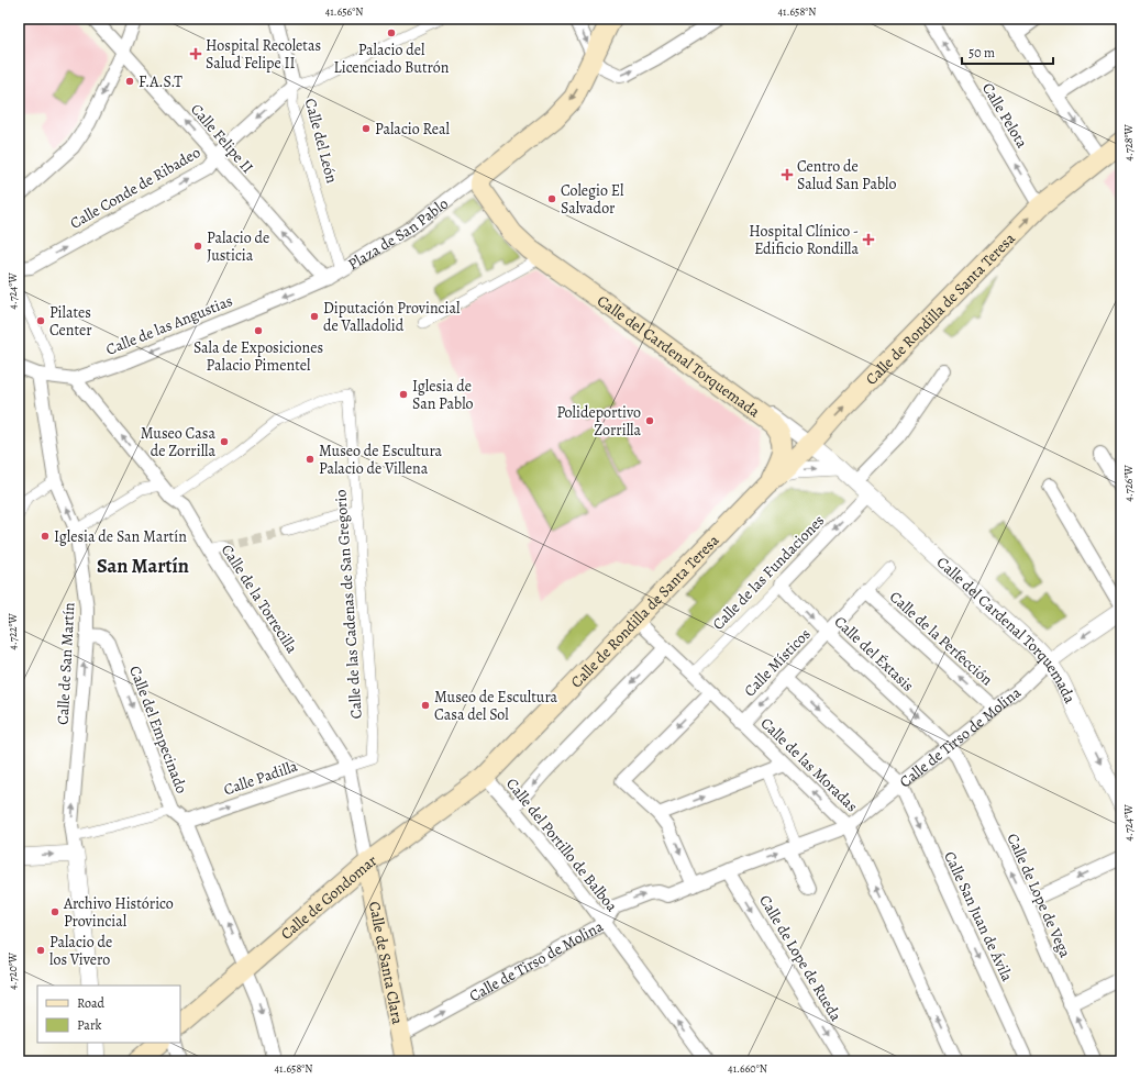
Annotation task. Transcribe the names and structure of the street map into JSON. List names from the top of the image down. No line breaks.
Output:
{"streets":{"main road":["Plaza de San Pablo","Calle de Rondilla de Santa Teresa","Calle del Cardenal Torquemada","Calle de Gondomar","Calle de Santa Clara"],"street":["Calle Pelota","Calle Felipe II","Calle del León","Calle Conde de Ribadeo","Calle de las Angustias","Calle de las Fundaciones","Calle de la Torrecilla","Calle de las Cadenas de San Gregorio","Calle de la Perfección","Calle del Éxtasis","Calle Místicos","Calle de San Martín","Calle del Empecinado","Calle de Tirso de Molina","Calle de las Moradas","Calle Padilla","Calle del Portillo de Balboa","Calle de Lope de Vega","Calle San Juan de Ávila","Calle de Lope de Rueda"]},"crossings":[["Calle Pelota","Calle de Rondilla de Santa Teresa"],["Calle Felipe II","Calle Conde de Ribadeo"],["Calle Felipe II","Plaza de San Pablo"],["Calle Felipe II","Calle de las Angustias"],["Calle del León","Calle Conde de Ribadeo"],["Calle del León","Plaza de San Pablo"],["Plaza de San Pablo","Calle de las Angustias"],["Calle de Rondilla de Santa Teresa","Calle del Cardenal Torquemada"],["Calle de Rondilla de Santa Teresa","Calle de las Moradas"],["Calle de Rondilla de Santa Teresa","Calle del Portillo de Balboa"],["Calle de Rondilla de Santa Teresa","Calle de Gondomar"],["Calle de las Angustias","Calle de la Torrecilla"],["Calle de las Angustias","Calle de San Martín"],["Calle del Cardenal Torquemada","Calle de las Fundaciones"],["Calle del Cardenal Torquemada","Calle de Tirso de Molina"],["Calle de las Fundaciones","Calle del Éxtasis"],["Calle de las Fundaciones","Calle de las Moradas"],["Calle de la Torrecilla","Calle de las Cadenas de San Gregorio"],["Calle de la Torrecilla","Calle Padilla"],["Calle de la Torrecilla","Calle de Gondomar"],["Calle de la Torrecilla","Calle de Santa Clara"],["Calle de las Cadenas de San Gregorio","Calle Padilla"],["Calle de la Perfección","Calle Místicos"],["Calle de la Perfección","Calle de Tirso de Molina"],["Calle del Éxtasis","Calle Místicos"],["Calle del Éxtasis","Calle de Tirso de Molina"],["Calle del Éxtasis","Calle de Lope de Vega"],["Calle Místicos","Calle de las Moradas"],["Calle de San Martín","Calle del Empecinado"],["Calle del Empecinado","Calle Padilla"],["Calle del Empecinado","Calle de Gondomar"],["Calle de Tirso de Molina","Calle de las Moradas"],["Calle de Tirso de Molina","Calle del Portillo de Balboa"],["Calle de Tirso de Molina","Calle de Lope de Vega"],["Calle de Tirso de Molina","Calle San Juan de Ávila"],["Calle de Tirso de Molina","Calle de Lope de Rueda"],["Calle de Tirso de Molina","Calle de Santa Clara"],["Calle del Portillo de Balboa","Calle de Gondomar"],["Calle de Gondomar","Calle de Santa Clara"]],"one_way":["Calle Felipe II","Plaza de San Pablo","Calle de las Angustias","Calle de las Fundaciones","Calle de la Perfección","Calle de San Martín","Calle Padilla","Calle del Portillo de Balboa","Calle de Lope de Vega","Calle San Juan de Ávila","Calle de Lope de Rueda"],"districts":["San Martín"],"places":{"other":["Palacio del Licenciado Butrón","F.A.S.T","Palacio Real","Colegio El Salvador","Palacio de Justicia","Diputación Provincial de Valladolid","Pilates Center","Sala de Exposiciones Palacio Pimentel","Iglesia de San Pablo","Polideportivo Zorrilla","Museo Casa de Zorrilla","Museo de Escultura Palacio de Villena","Iglesia de San Martín","Museo de Escultura Casa del Sol","Archivo Histórico Provincial","Palacio de los Vivero"],"health":["Hospital Recoletas Salud Felipe II","Centro de Salud San Pablo","Hospital Clínico - Edificio Rondilla"]},"legend":["Road","Park"],"scale_bar":"50 m","coordinates":["41.656°N","41.658°N","4.728°W","4.724°W","4.726°W","4.722°W","4.720°W","41.660°N"]}
